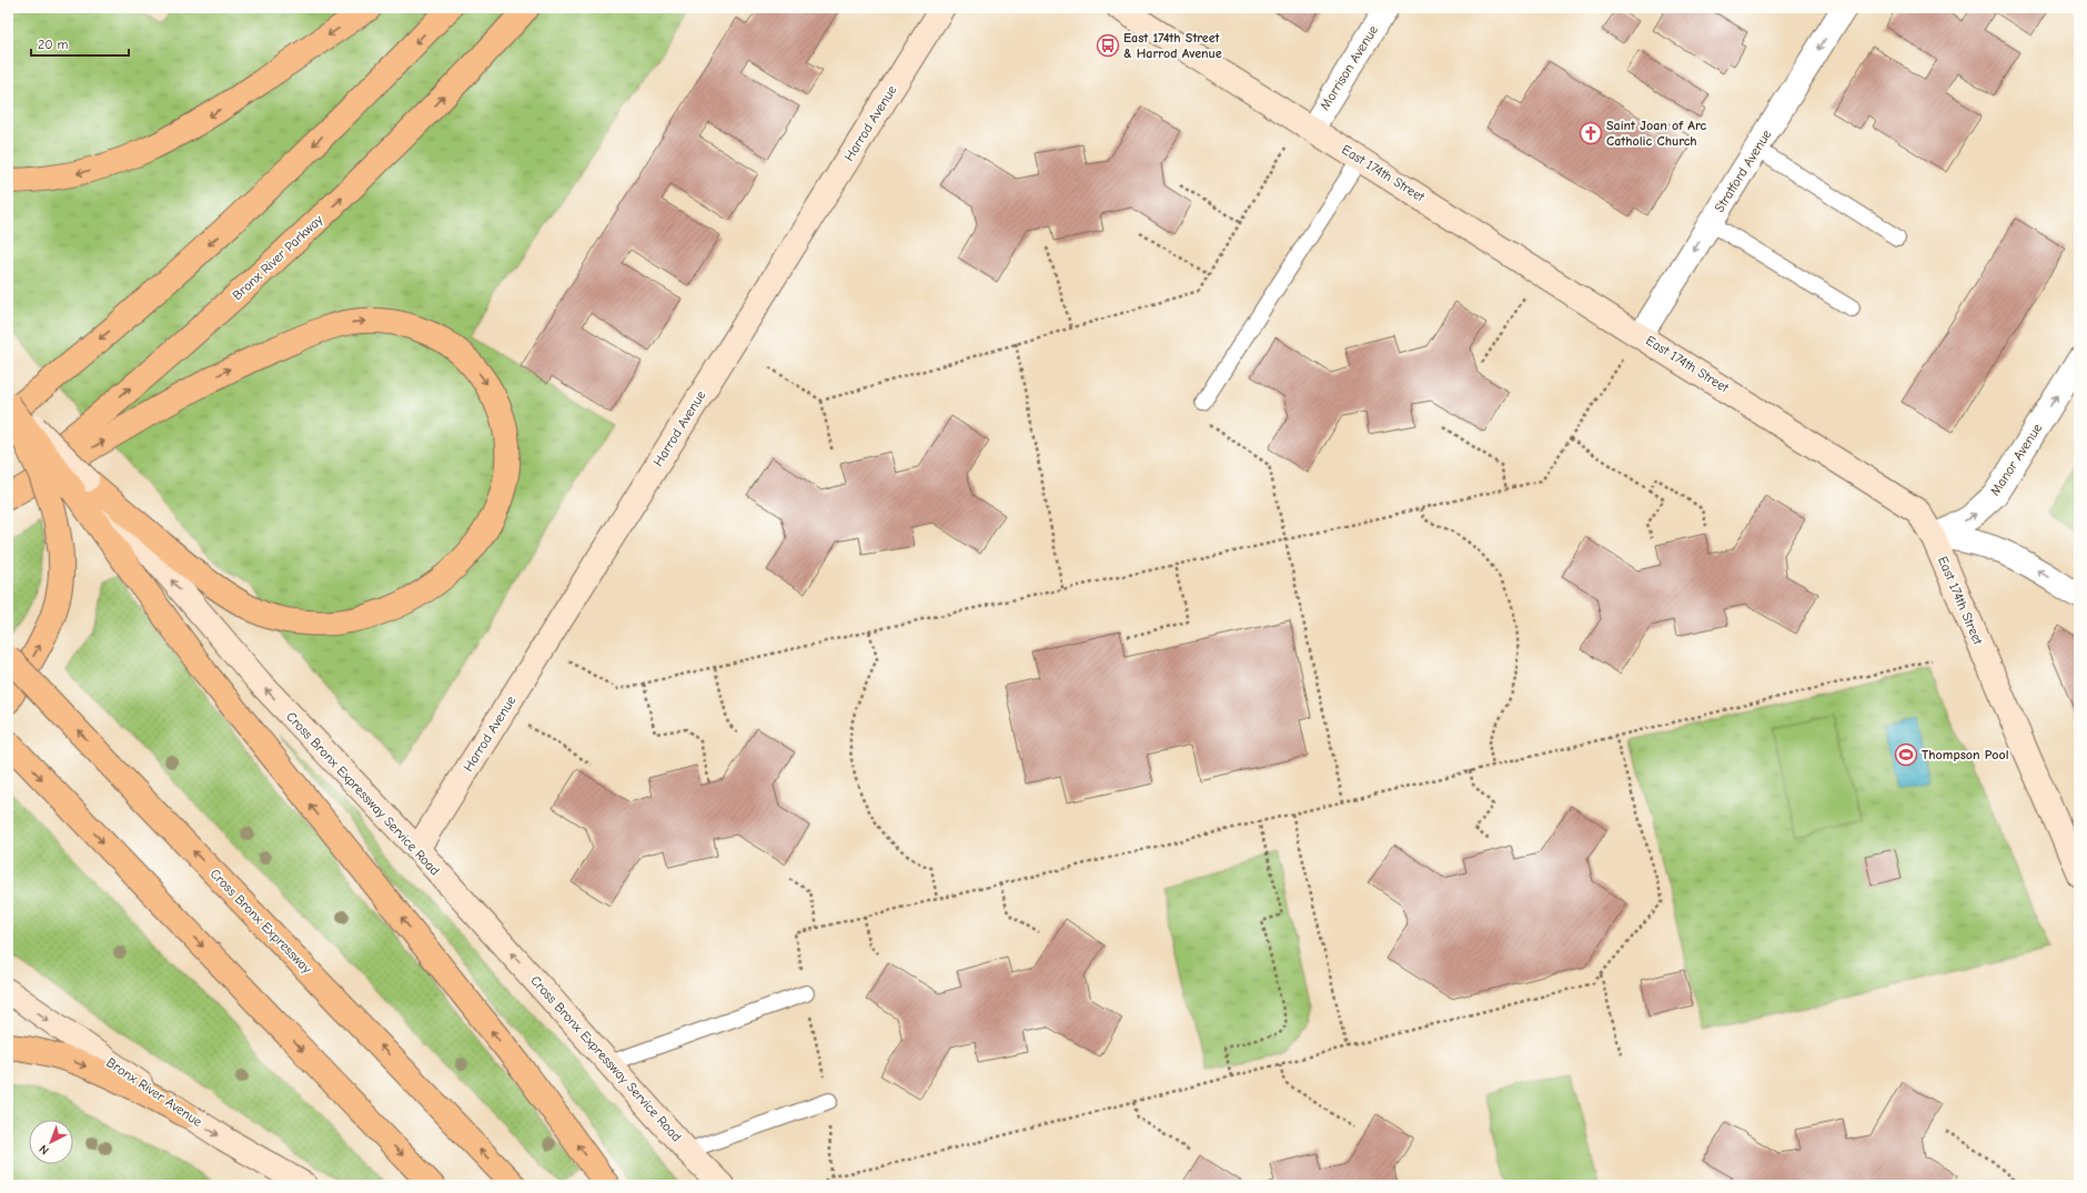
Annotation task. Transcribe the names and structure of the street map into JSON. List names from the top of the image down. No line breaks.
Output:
{"streets":{"main road":["Harrod Avenue","East 174th Street","Bronx River Parkway","Cross Bronx Expressway Service Road","Cross Bronx Expressway","Bronx River Avenue"],"street":["Morrison Avenue","Stratford Avenue","Manor Avenue"]},"crossings":[["Morrison Avenue","East 174th Street"],["Harrod Avenue","Cross Bronx Expressway Service Road"],["Stratford Avenue","East 174th Street"],["East 174th Street","Manor Avenue"]],"one_way":["Stratford Avenue","Manor Avenue"],"places":{"bus stop":["East 174th Street & Harrod Avenue"],"church":["Saint Joan of Arc Catholic Church"],"sports":["Thompson Pool"]},"scale_bar":"20 m","north":"bottom left"}
